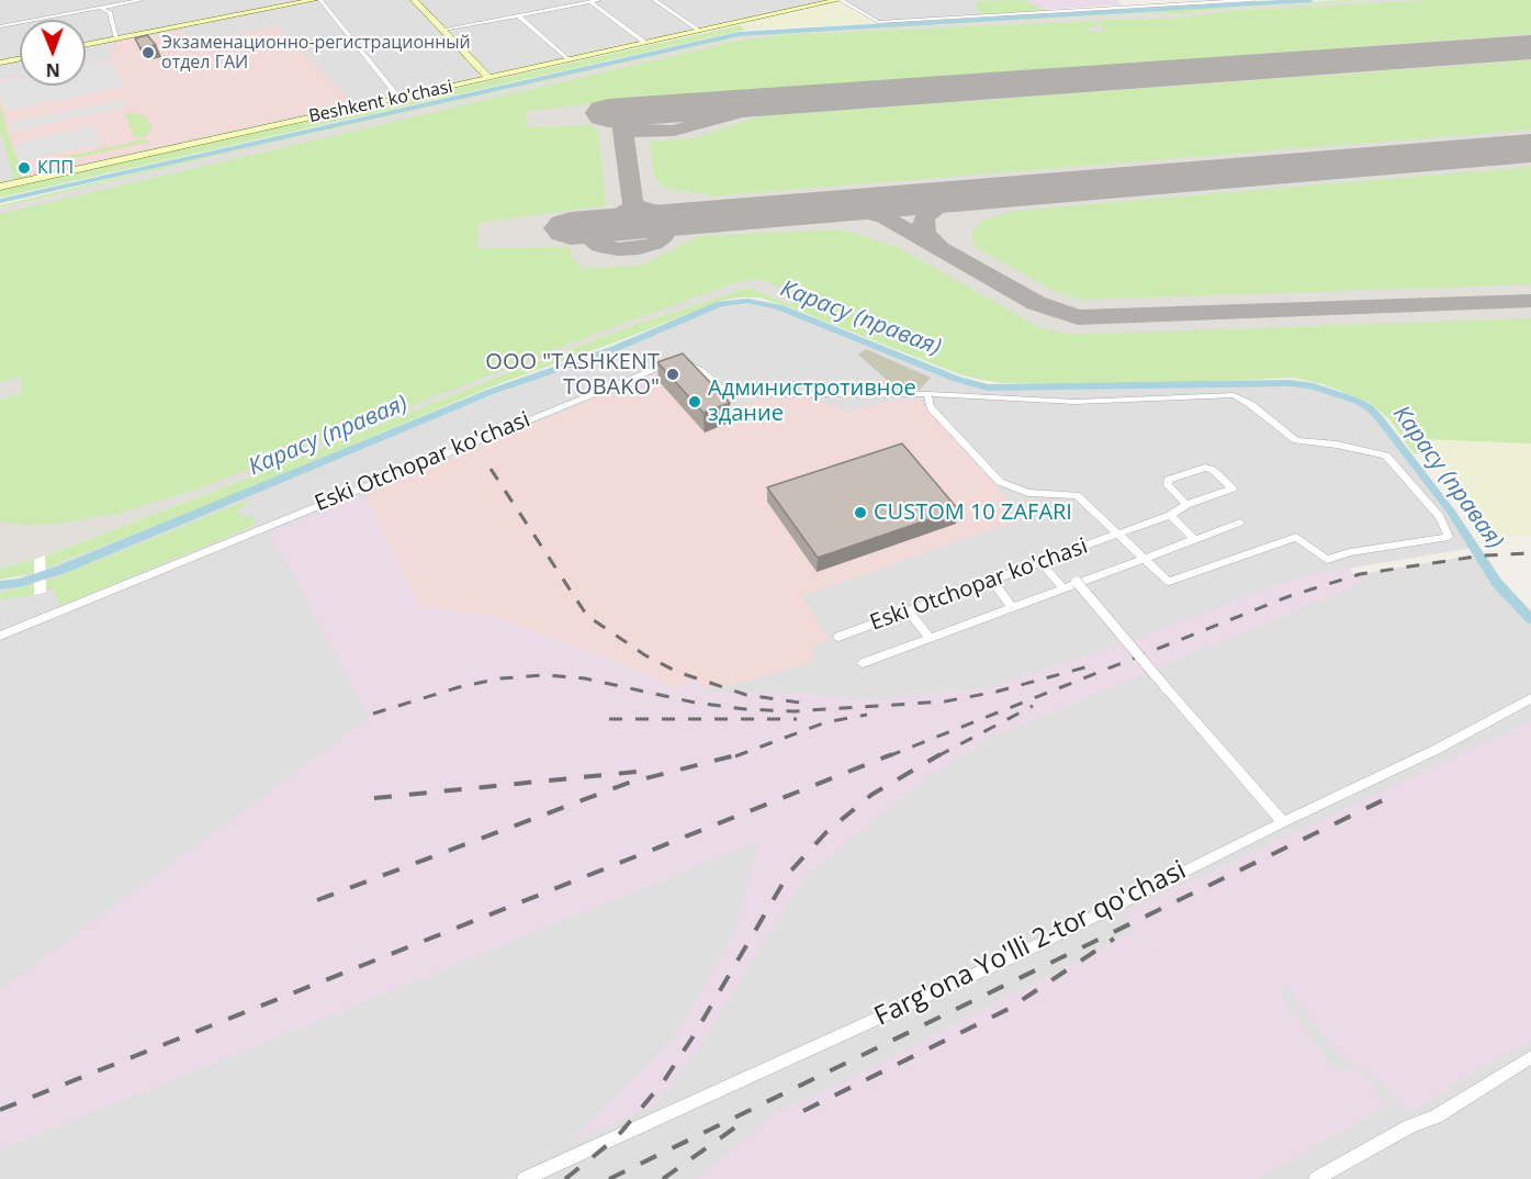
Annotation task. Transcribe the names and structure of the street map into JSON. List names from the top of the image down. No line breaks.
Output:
{"streets":{"street":["Beshkent ko'chasi","Eski Otchopar ko'chasi","Farg'ona Yo'lli 2-tor qo'chasi"]},"water":["Карасу (правая)"],"places":["Экзаменационно-регистрационный отдел ГАИ","КПП","OOO \"TASHKENT TOBAKO\"","Администротивное здание","CUSTOM 10 ZAFARI"],"north":"bottom"}
